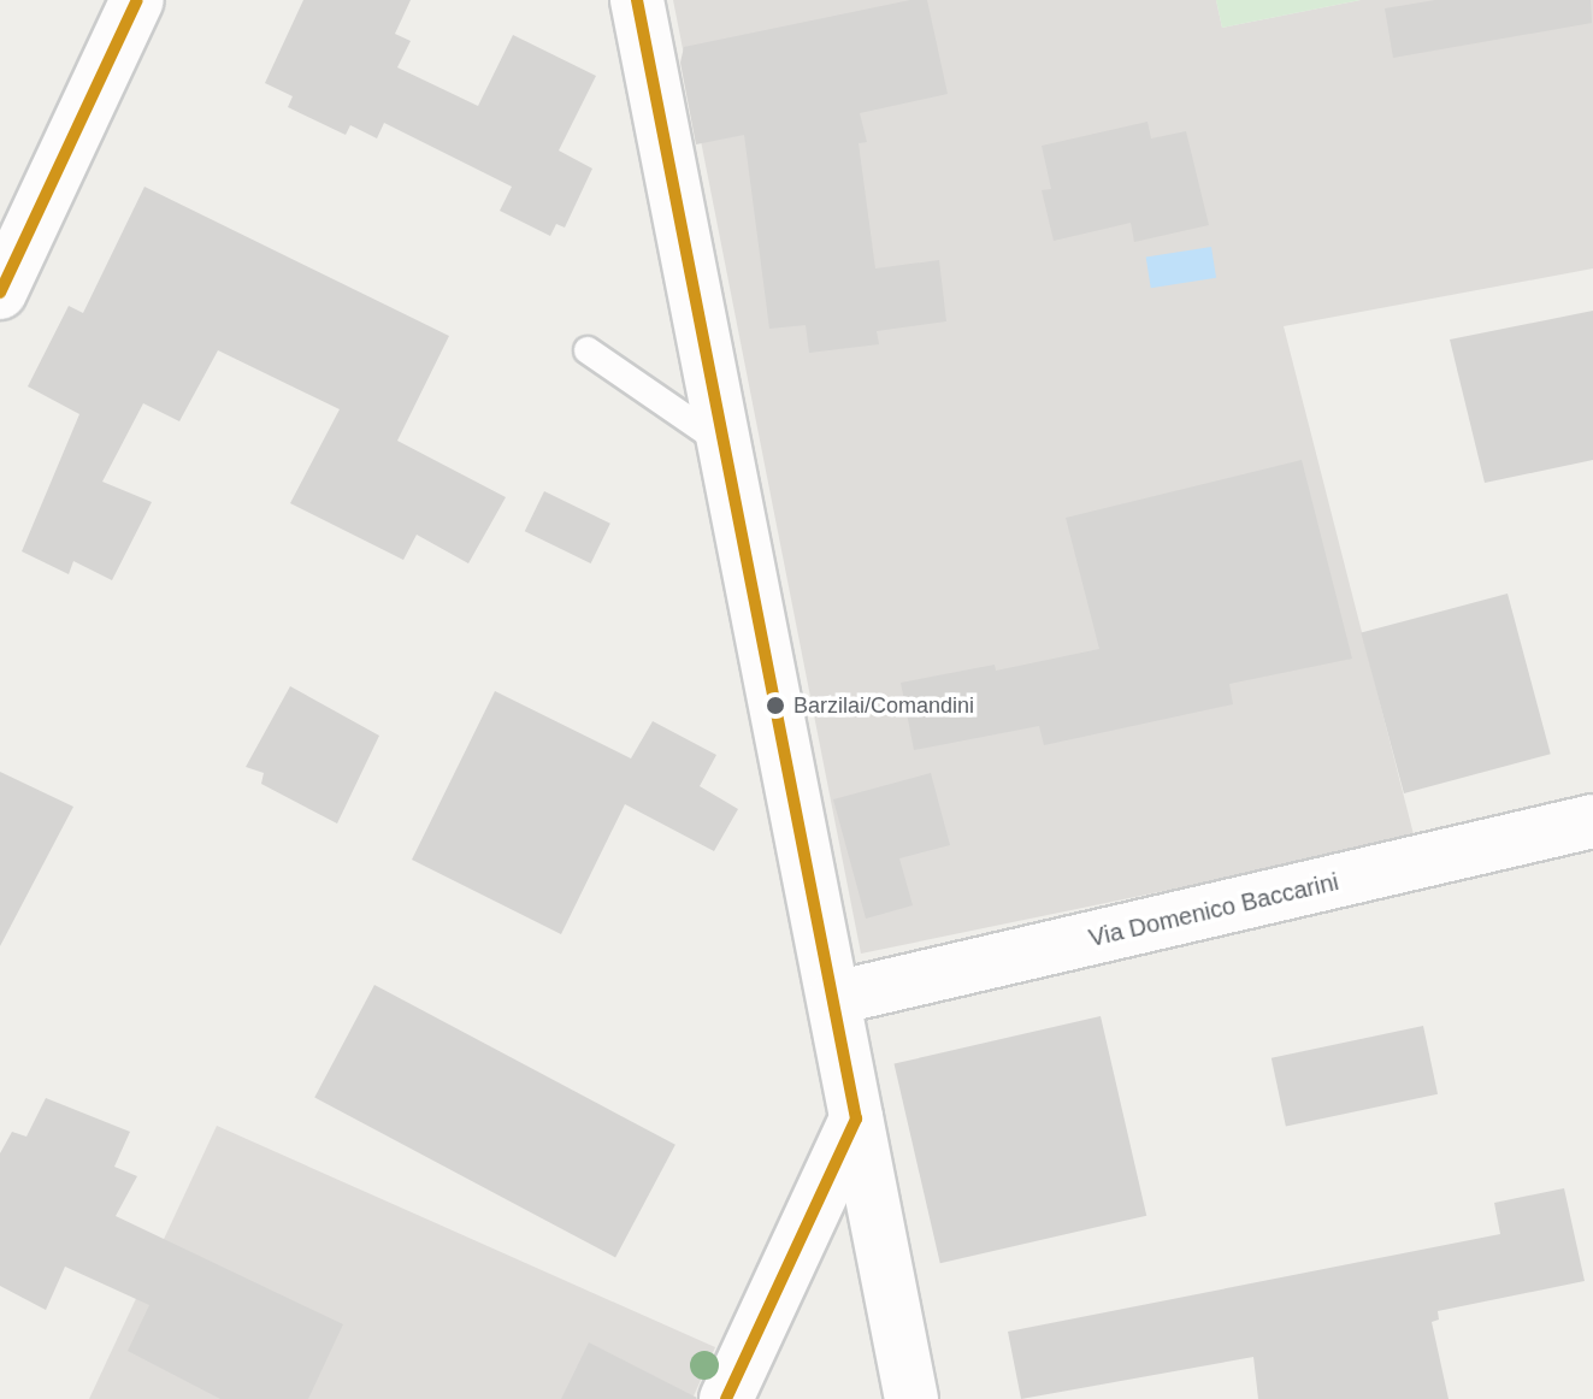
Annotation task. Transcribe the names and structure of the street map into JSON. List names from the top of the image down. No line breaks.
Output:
{"streets":{"street":["Via Domenico Baccarini"]},"places":["Barzilai/Comandini"]}
